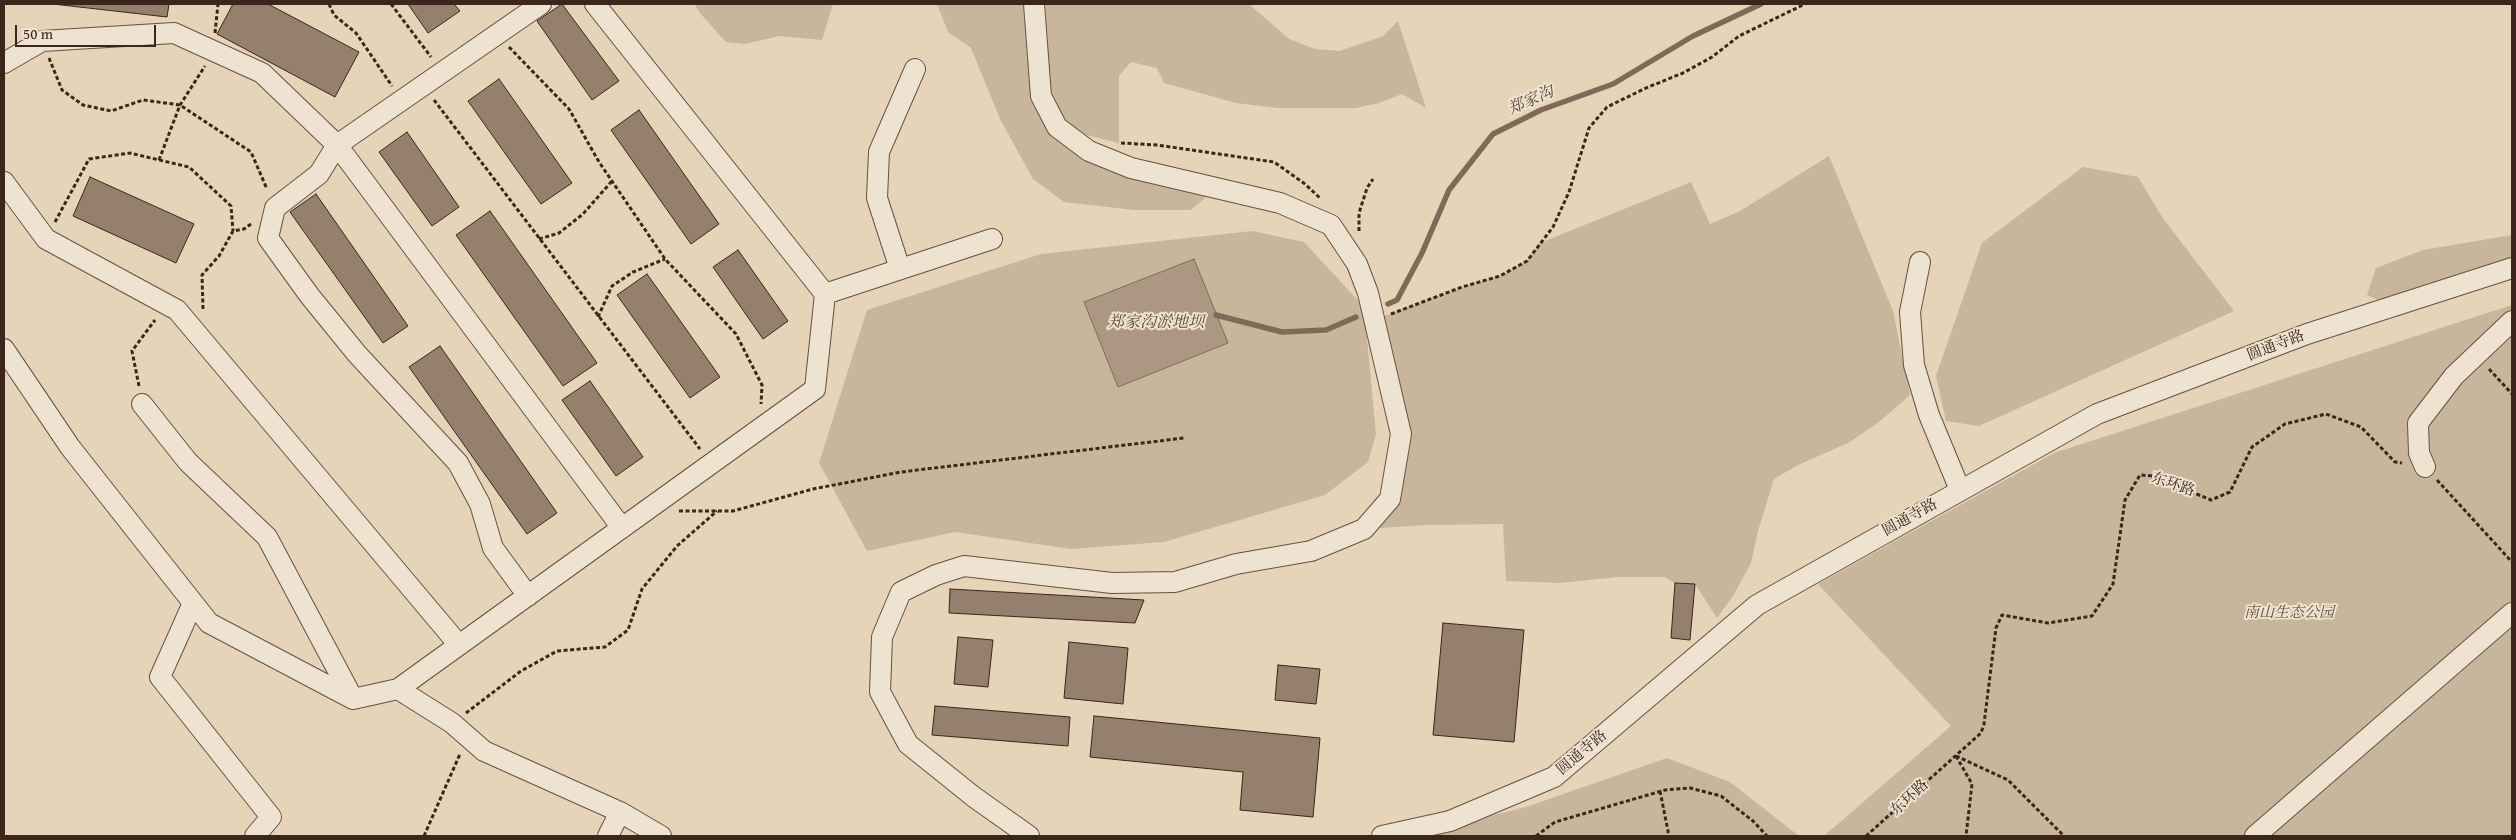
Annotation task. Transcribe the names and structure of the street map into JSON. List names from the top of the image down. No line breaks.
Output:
{"streets":{"street":["圆通寺路"],"path":["东环路"]},"water":["郑家沟","郑家沟淤地坝"],"parks":["南山生态公园"],"scale_bar":"50 m"}
